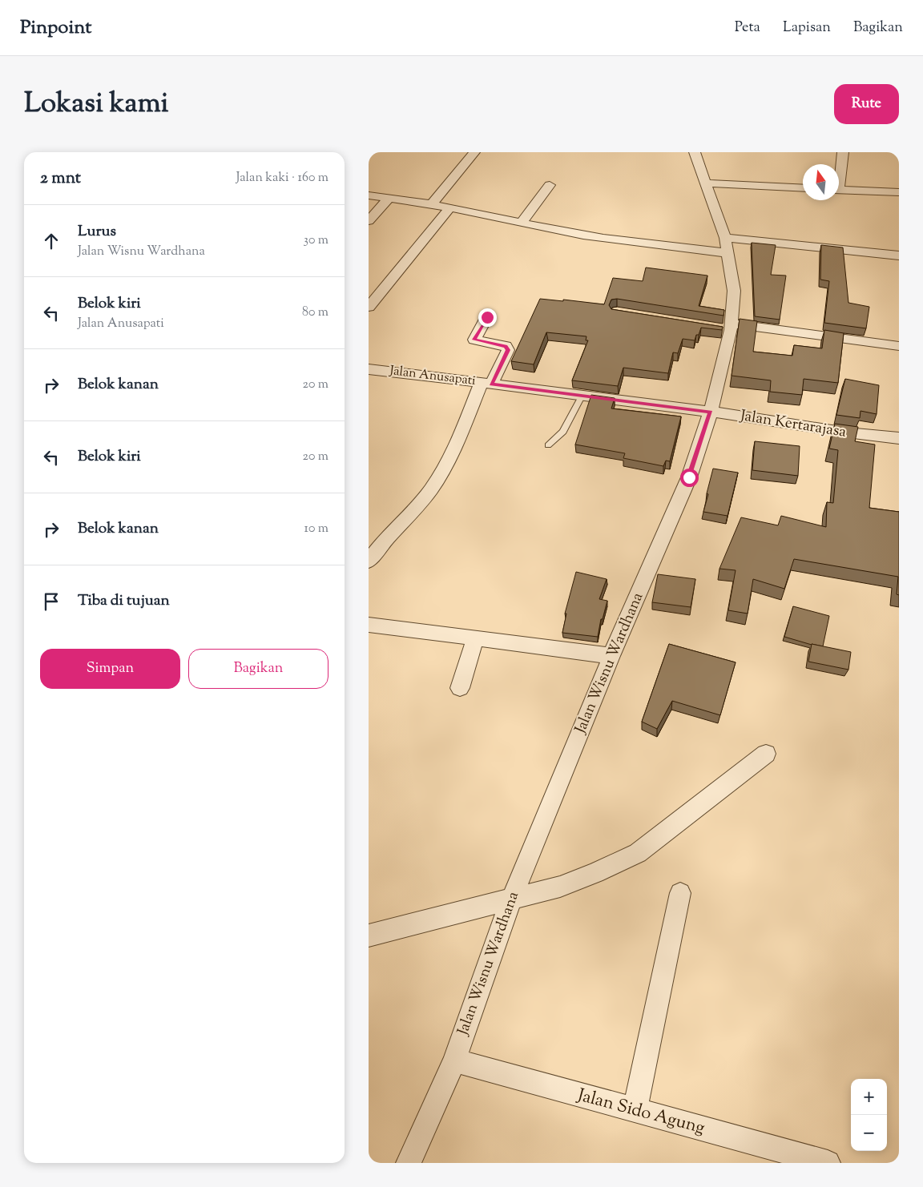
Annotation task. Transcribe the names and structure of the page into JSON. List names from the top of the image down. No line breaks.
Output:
{"streets":{"street":["Jalan Anusapati","Jalan Kertarajasa","Jalan Wisnu Wardhana","Jalan Sido Agung"]},"crossings":[["Jalan Anusapati","Jalan Kertarajasa"],["Jalan Anusapati","Jalan Wisnu Wardhana"],["Jalan Kertarajasa","Jalan Wisnu Wardhana"],["Jalan Wisnu Wardhana","Jalan Sido Agung"]],"north":"top","page":{"header":"Pinpoint","nav":["Peta","Lapisan","Bagikan"],"title":"Lokasi kami","buttons":["Rute",["Simpan","Bagikan"]],"heading":["2 mnt","Jalan kaki · 160 m"],"list":[["Lurus","Jalan Wisnu Wardhana","30 m"],["Belok kiri","Jalan Anusapati","80 m"],["Belok kanan","20 m"],["Belok kiri","20 m"],["Belok kanan","10 m"],"Tiba di tujuan"],"map_buttons":["+","−"]}}
